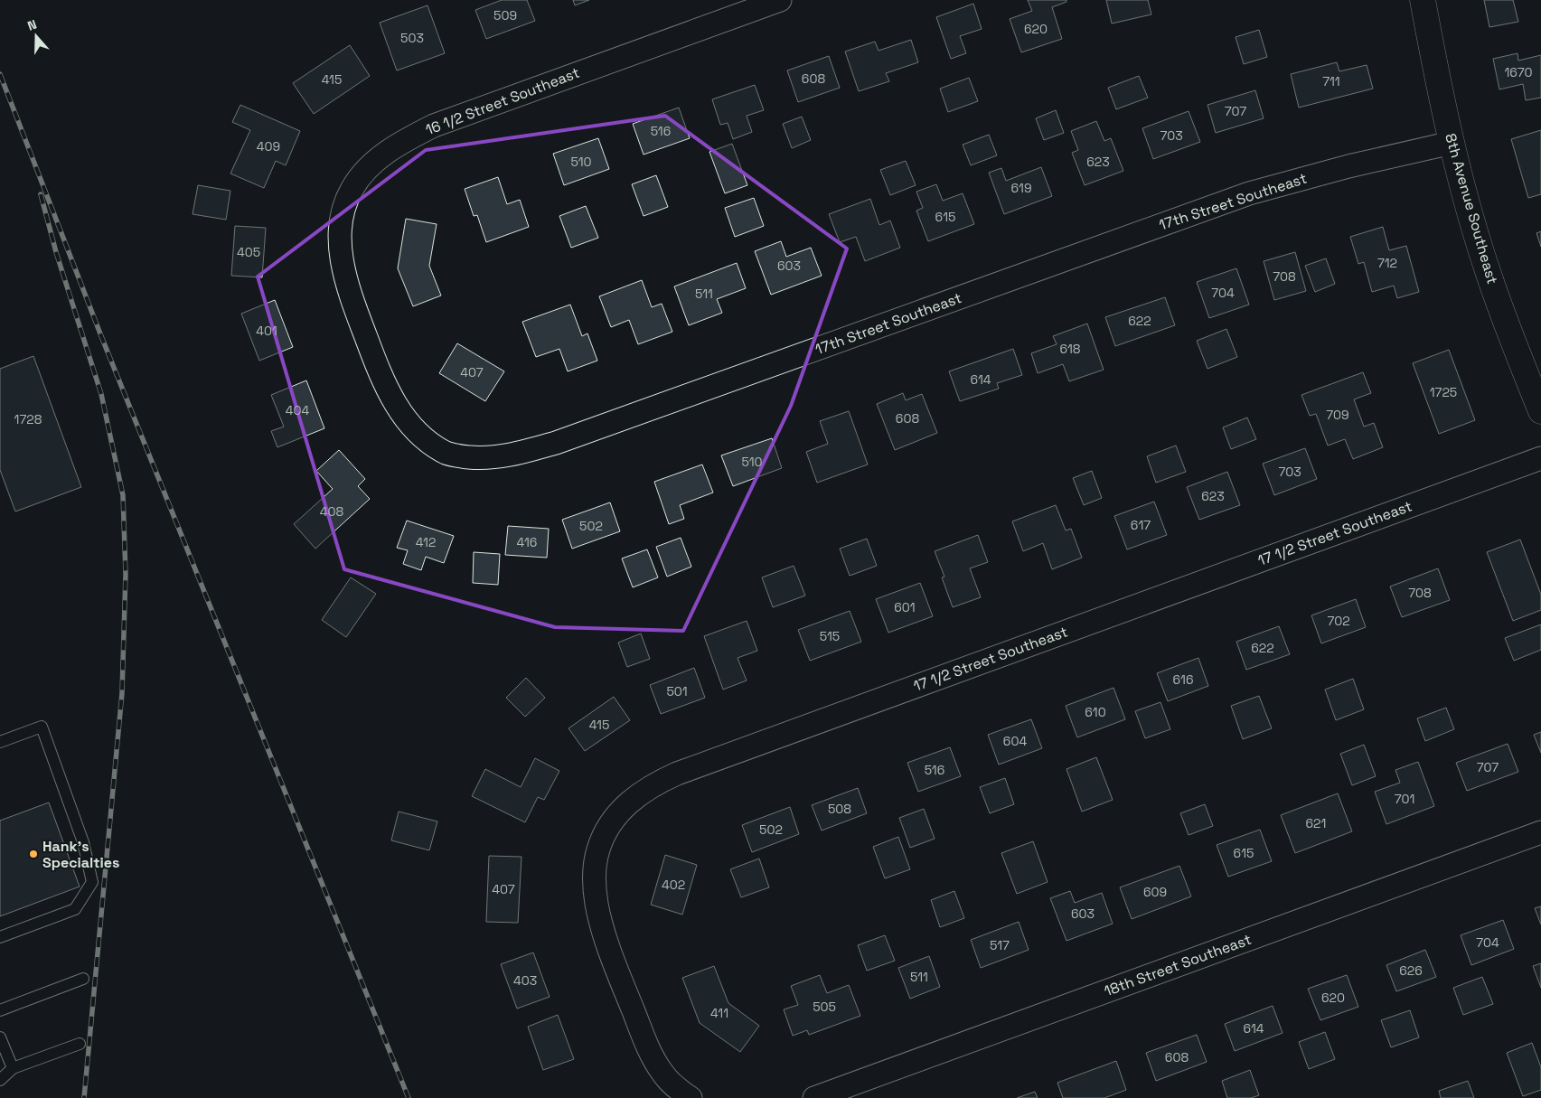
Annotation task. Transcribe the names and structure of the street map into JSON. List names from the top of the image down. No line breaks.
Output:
{"streets":{"street":["16 1/2 Street Southeast","17th Street Southeast","8th Avenue Southeast","17 1/2 Street Southeast","18th Street Southeast"]},"crossings":[["16 1/2 Street Southeast","17th Street Southeast"],["17th Street Southeast","8th Avenue Southeast"]],"places":["Hank's Specialties"],"house_numbers":["509","620","503","1670","608","415","711","707","516","703","409","510","623","619","615","405","712","603","708","704","511","622","401","618","407","614","1725","404","709","608","1728","510","703","623","408","617","502","412","416","708","601","702","515","622","616","501","610","415","604","707","516","701","508","621","502","615","402","407","609","603","704","517","626","511","403","620","505","411","614","608"],"north":"top"}
